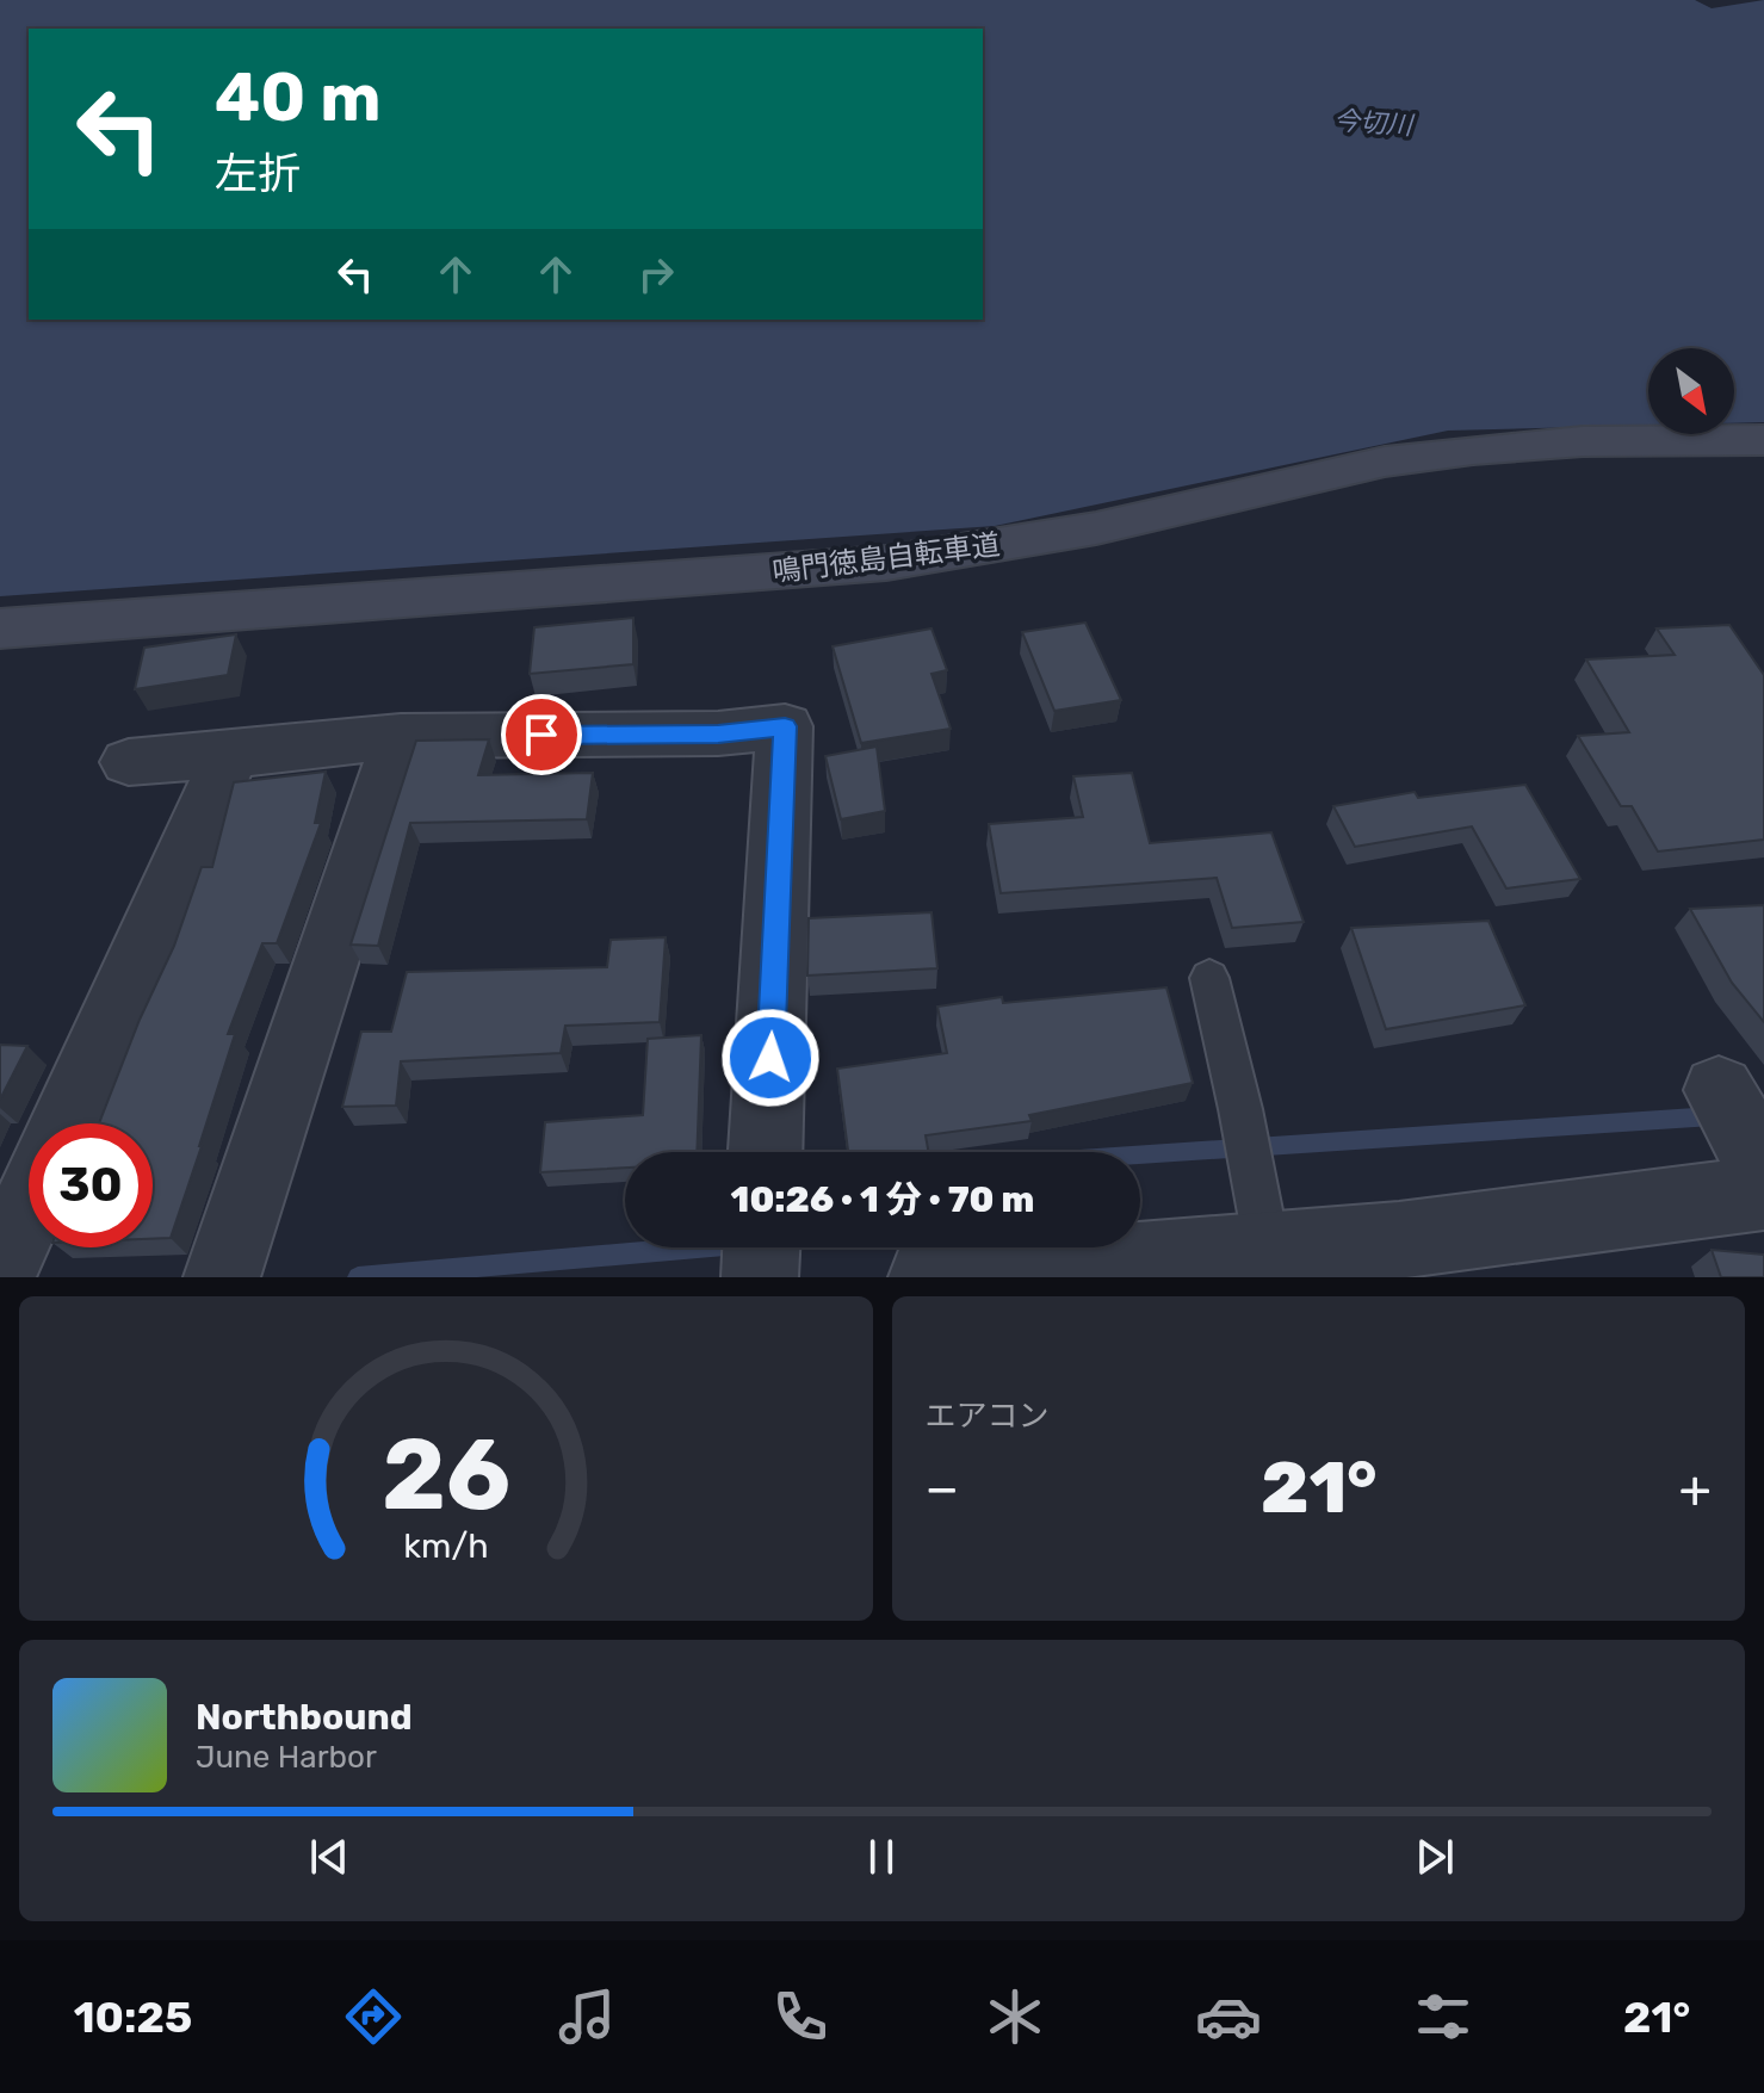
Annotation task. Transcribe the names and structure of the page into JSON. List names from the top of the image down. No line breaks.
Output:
{"streets":{"main road":["鳴門徳島自転車道"]},"water":["今切川"],"north":"bottom right","page":{"turn":["40 m","左折"],"limit":"30","trip":"10:26 · 1 分 · 70 m","tile":"エアコン","heat":["−","21°","+"],"song":["Northbound","June Harbor"],"tabs":["10:25","21°"],"gauge":["26","km/h"]}}
